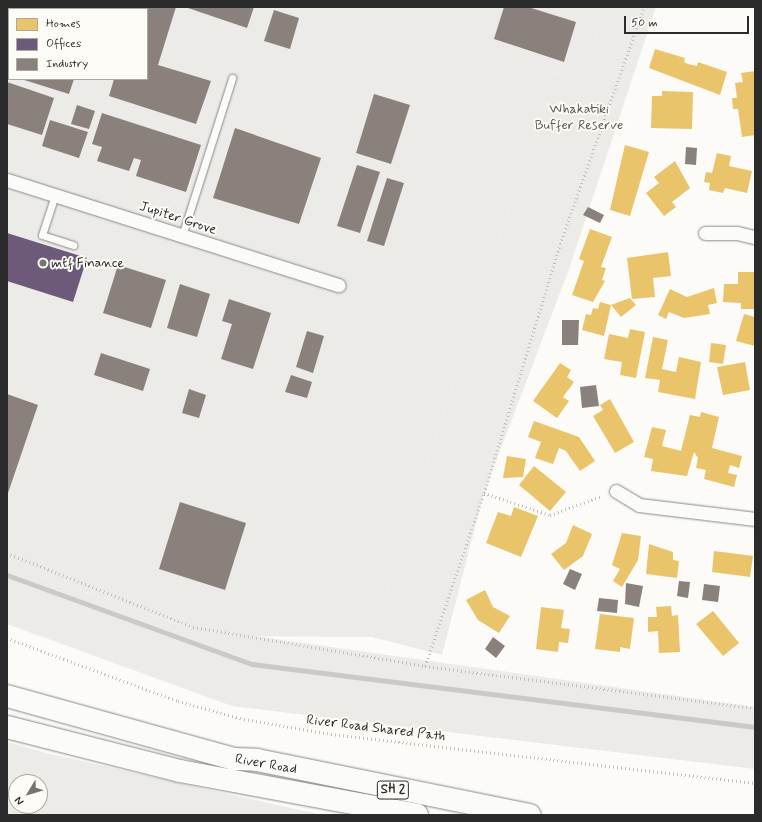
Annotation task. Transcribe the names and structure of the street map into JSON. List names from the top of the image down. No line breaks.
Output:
{"streets":{"highway":["River Road","SH 2"],"street":["Jupiter Grove"],"path":["River Road Shared Path"]},"parks":["Whakatiki Buffer Reserve"],"places":["mtf Finance"],"legend":["Homes","Offices","Industry"],"scale_bar":"50 m","north":"bottom left"}
